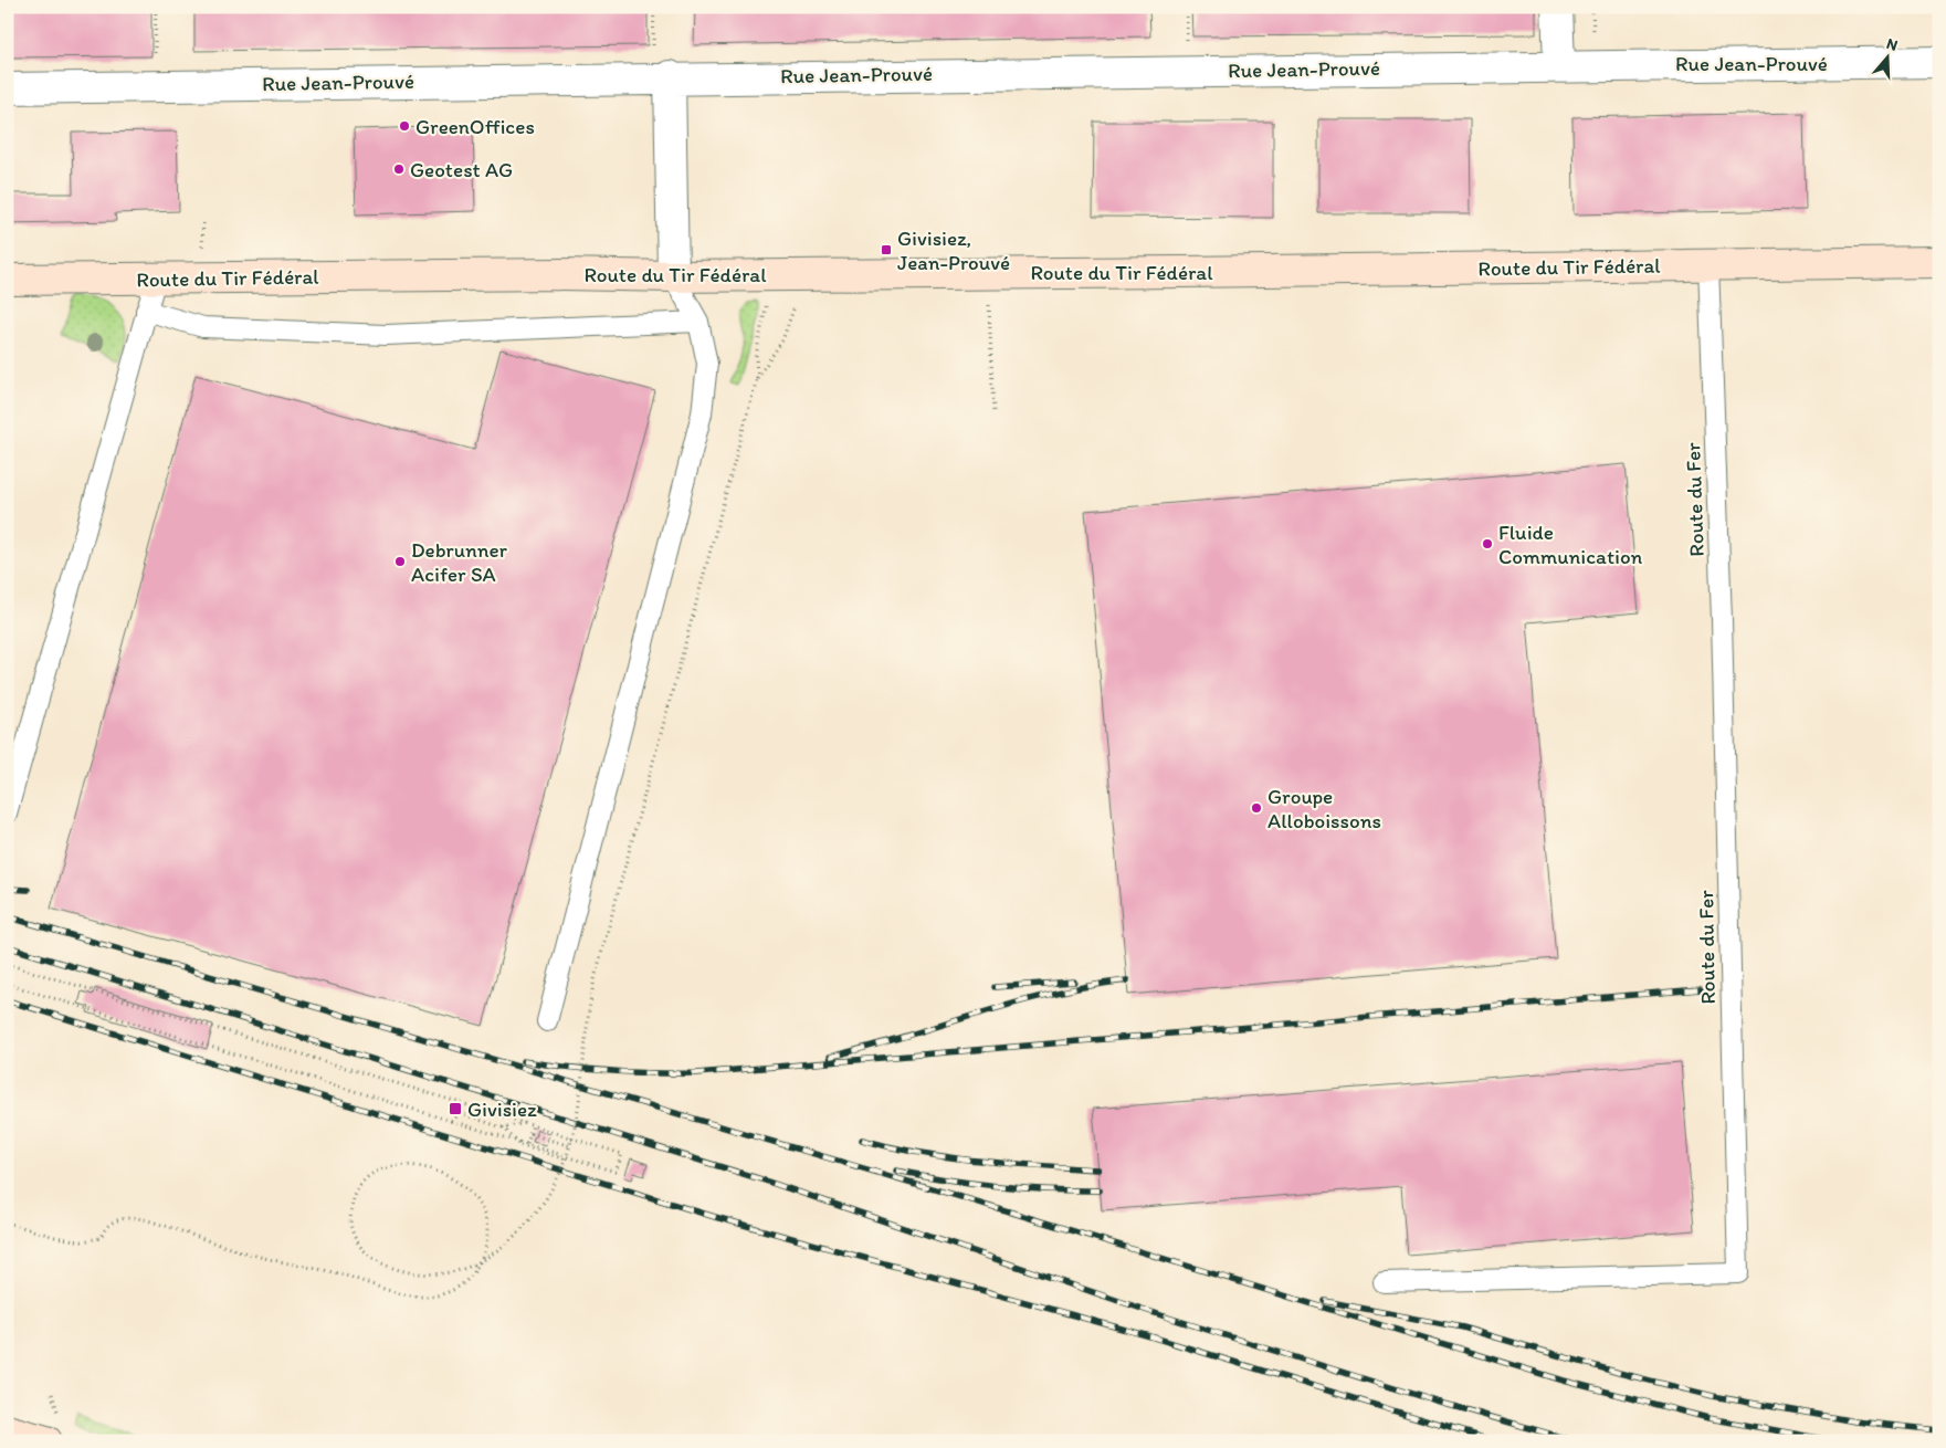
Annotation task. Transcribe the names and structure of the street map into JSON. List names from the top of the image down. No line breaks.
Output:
{"streets":{"street":["Rue Jean-Prouvé","Route du Tir Fédéral"],"lane":["Route du Fer"]},"crossings":[["Route du Tir Fédéral","Route du Fer"]],"places":{"other":["GreenOffices","Geotest AG","Fluide Communication","Debrunner Acifer SA","Groupe Alloboissons"],"transit":["Givisiez, Jean-Prouvé","Givisiez"]},"north":"top"}
